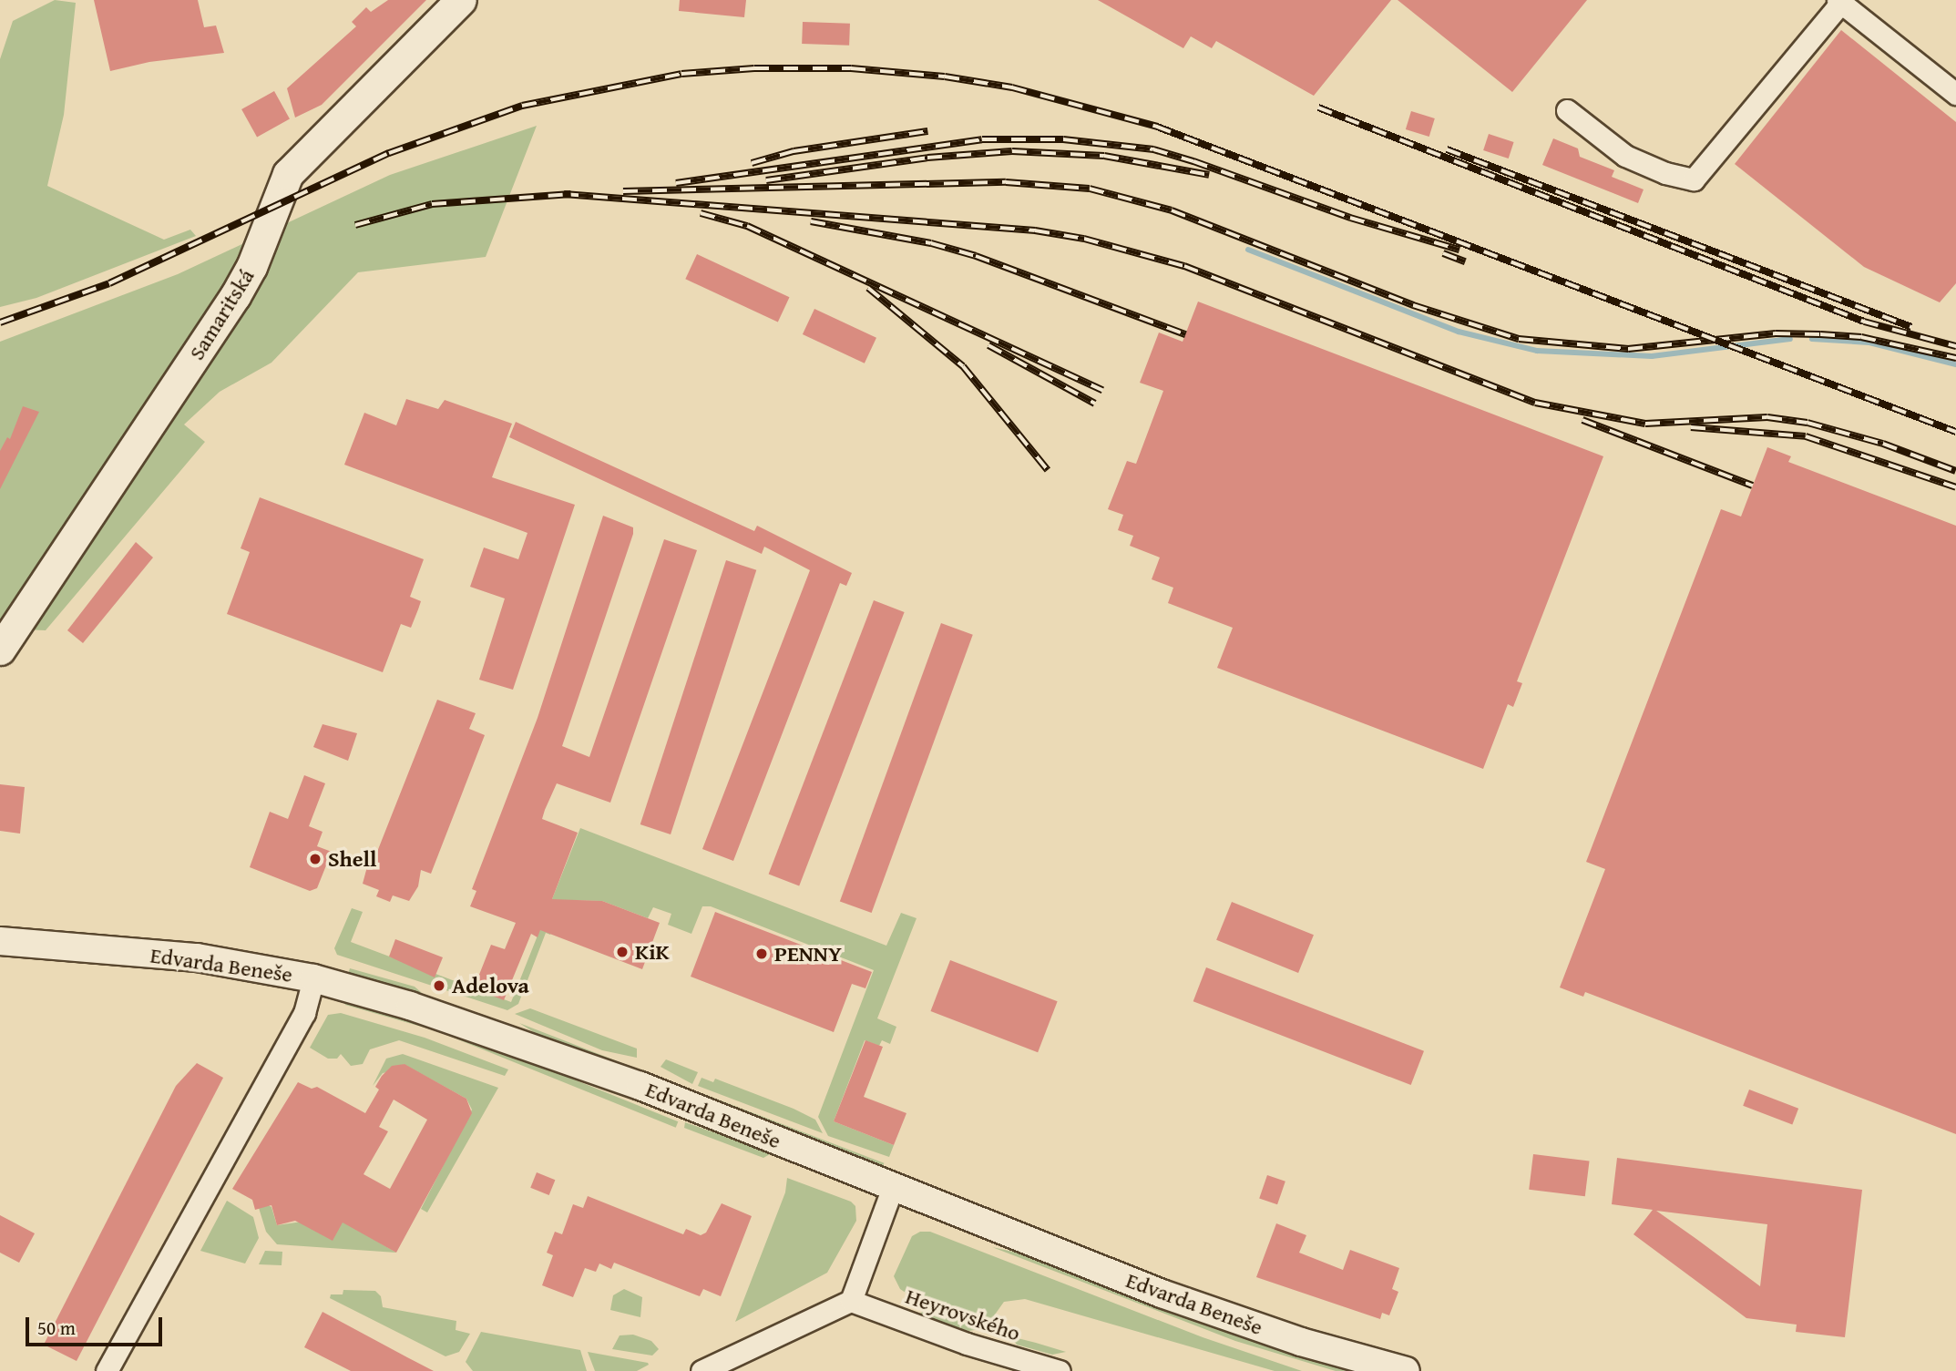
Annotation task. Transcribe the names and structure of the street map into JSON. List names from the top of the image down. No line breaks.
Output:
{"streets":{"main road":["Samaritská"],"street":["Edvarda Beneše","Heyrovského"]},"places":["Shell","KiK","PENNY","Adelova"],"scale_bar":"50 m"}
